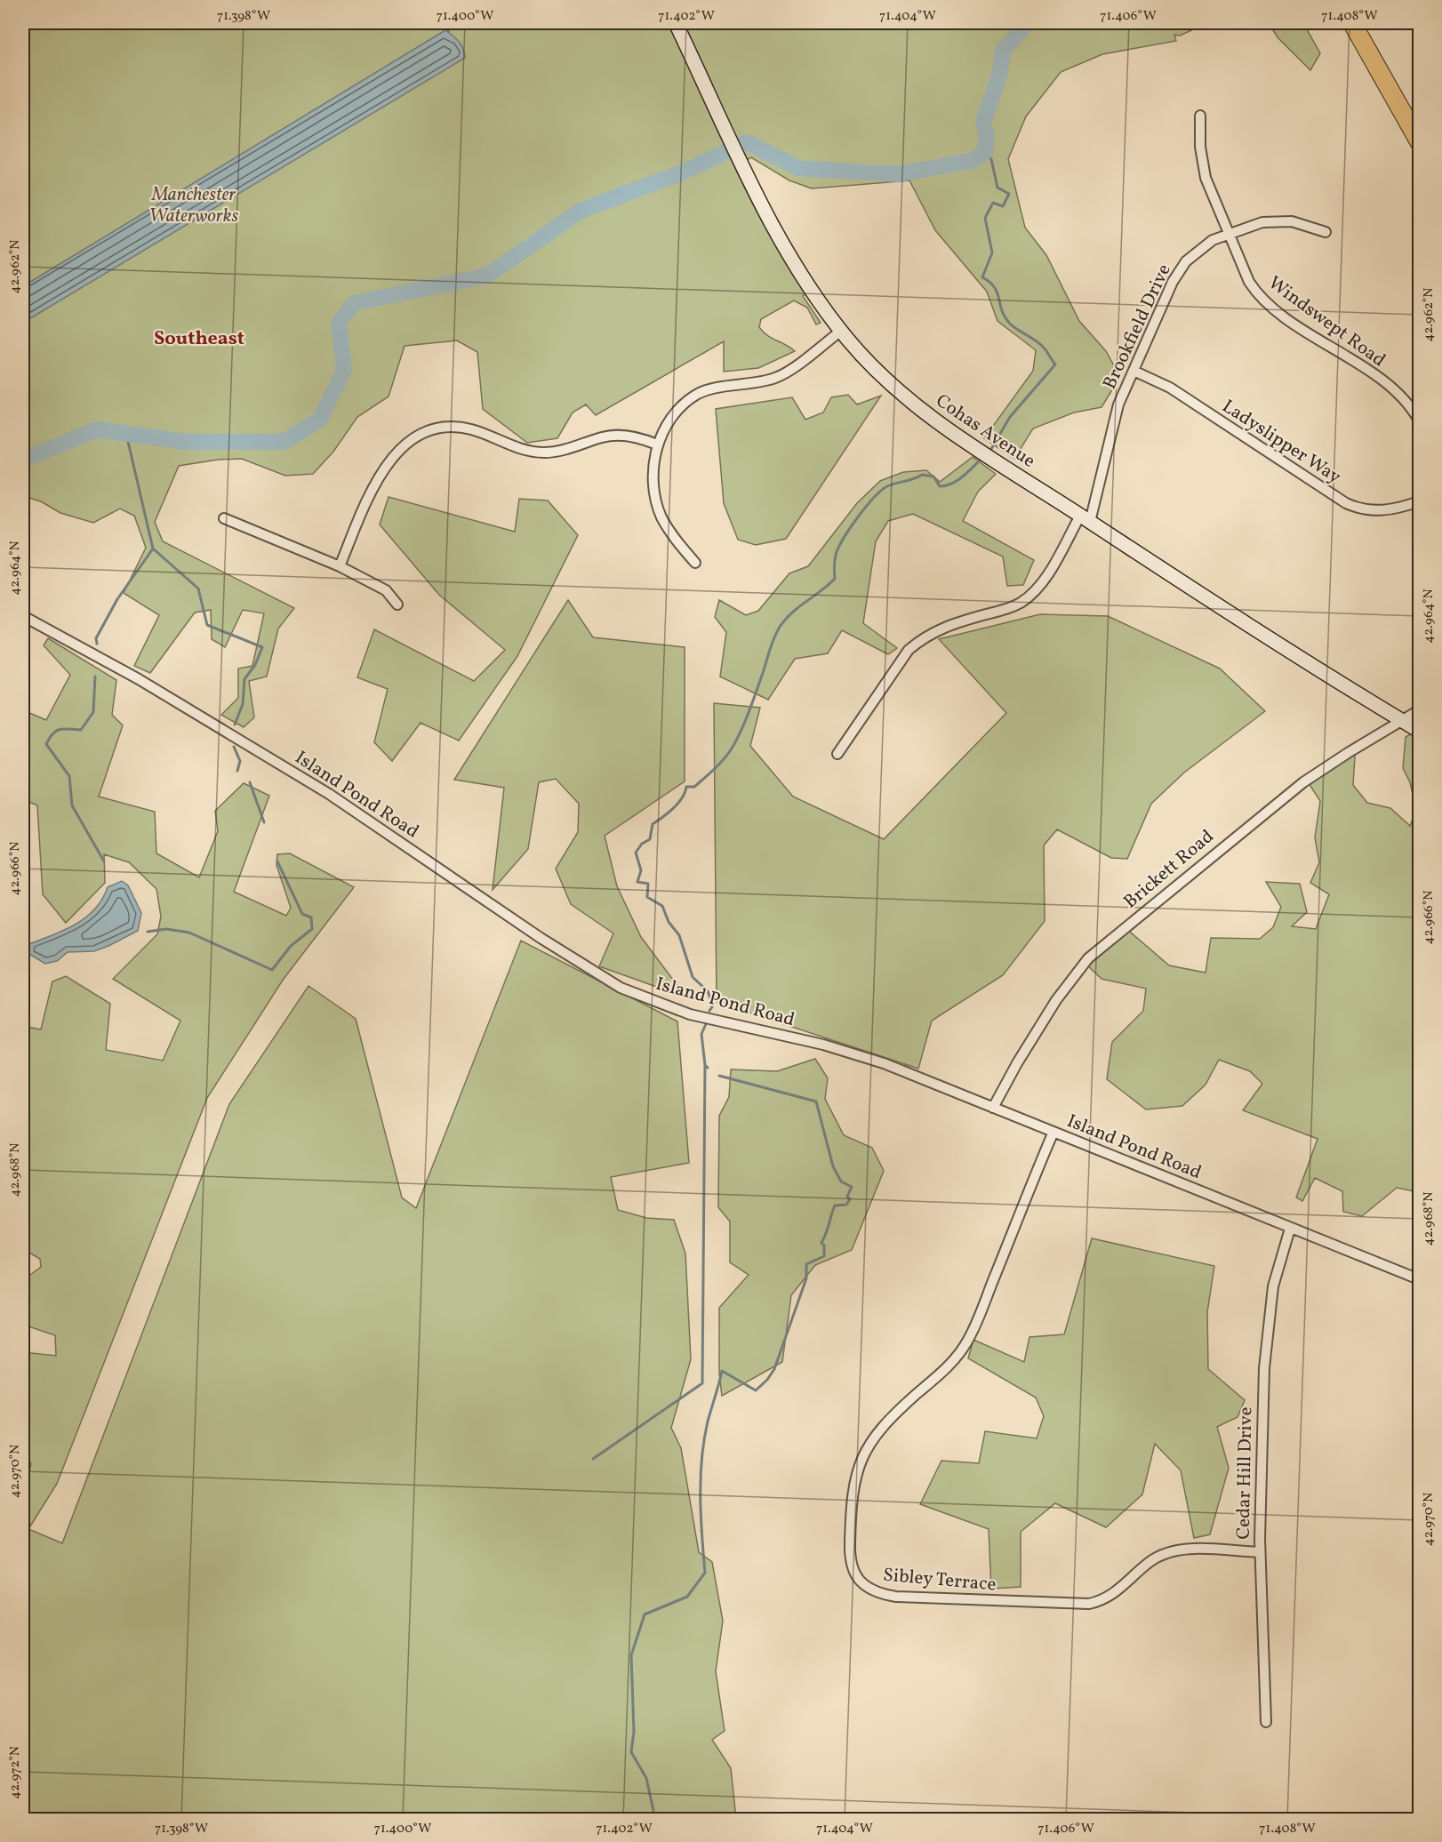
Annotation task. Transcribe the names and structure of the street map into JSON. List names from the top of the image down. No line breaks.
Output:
{"streets":{"street":["Windswept Road","Brookfield Drive","Cohas Avenue","Ladyslipper Way","Island Pond Road","Brickett Road","Cedar Hill Drive","Sibley Terrace"]},"crossings":[["Windswept Road","Brookfield Drive"],["Brookfield Drive","Cohas Avenue"],["Brookfield Drive","Ladyslipper Way"],["Cohas Avenue","Brickett Road"],["Island Pond Road","Brickett Road"],["Island Pond Road","Cedar Hill Drive"],["Island Pond Road","Sibley Terrace"],["Cedar Hill Drive","Sibley Terrace"]],"districts":["Southeast"],"parks":["Manchester Waterworks"],"coordinates":["71.398°W","71.400°W","71.402°W","71.404°W","71.406°W","71.408°W","42.962°N","42.964°N","42.966°N","42.968°N","42.970°N","42.972°N"]}
